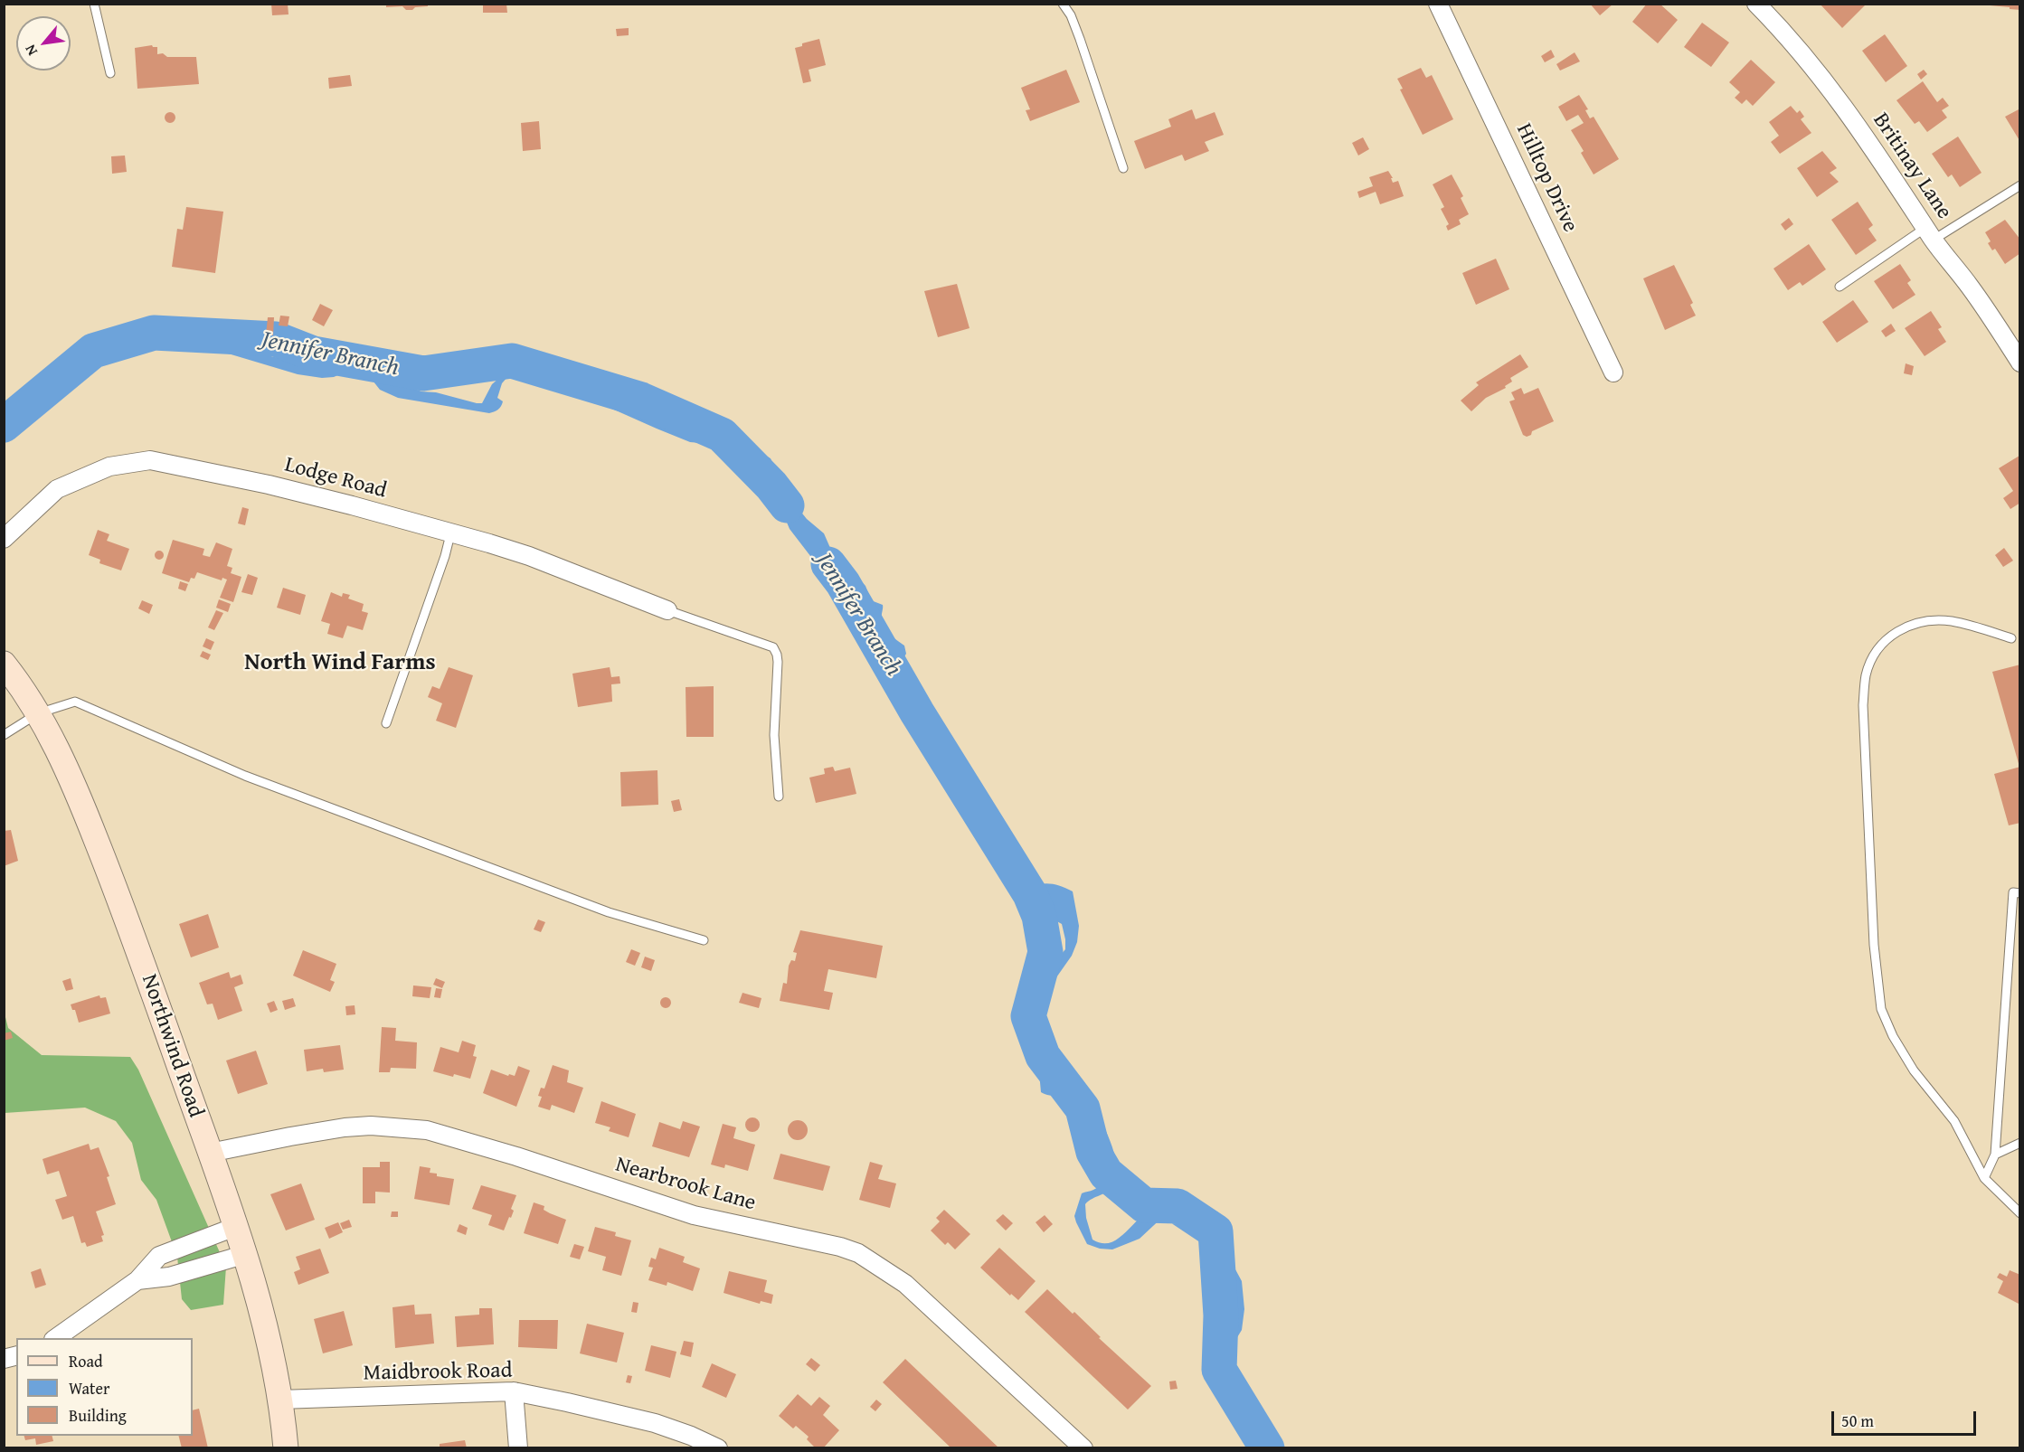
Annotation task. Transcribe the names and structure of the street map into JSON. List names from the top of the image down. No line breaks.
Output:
{"streets":{"street":["Britinay Lane","Hilltop Drive","Lodge Road","Northwind Road","Nearbrook Lane","Maidbrook Road"]},"crossings":[["Northwind Road","Nearbrook Lane"],["Northwind Road","Maidbrook Road"]],"districts":["North Wind Farms"],"water":["Jennifer Branch"],"legend":["Road","Water","Building"],"scale_bar":"50 m","north":"bottom left"}
